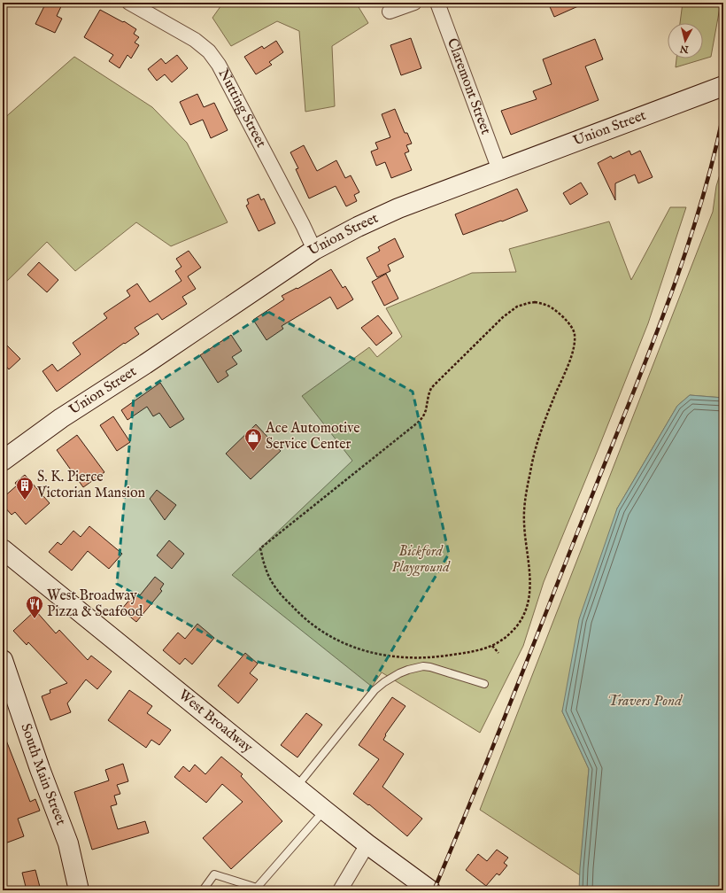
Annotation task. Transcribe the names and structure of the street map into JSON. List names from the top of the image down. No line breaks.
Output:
{"streets":{"street":["Claremont Street","Nutting Street","Union Street","West Broadway","South Main Street"]},"crossings":[["Claremont Street","Union Street"],["Nutting Street","Union Street"]],"water":["Travers Pond"],"parks":["Bickford Playground"],"places":{"shop":["Ace Automotive Service Center"],"building":["S. K. Pierce Victorian Mansion"],"restaurant":["West Broadway Pizza & Seafood"]},"north":"bottom"}
